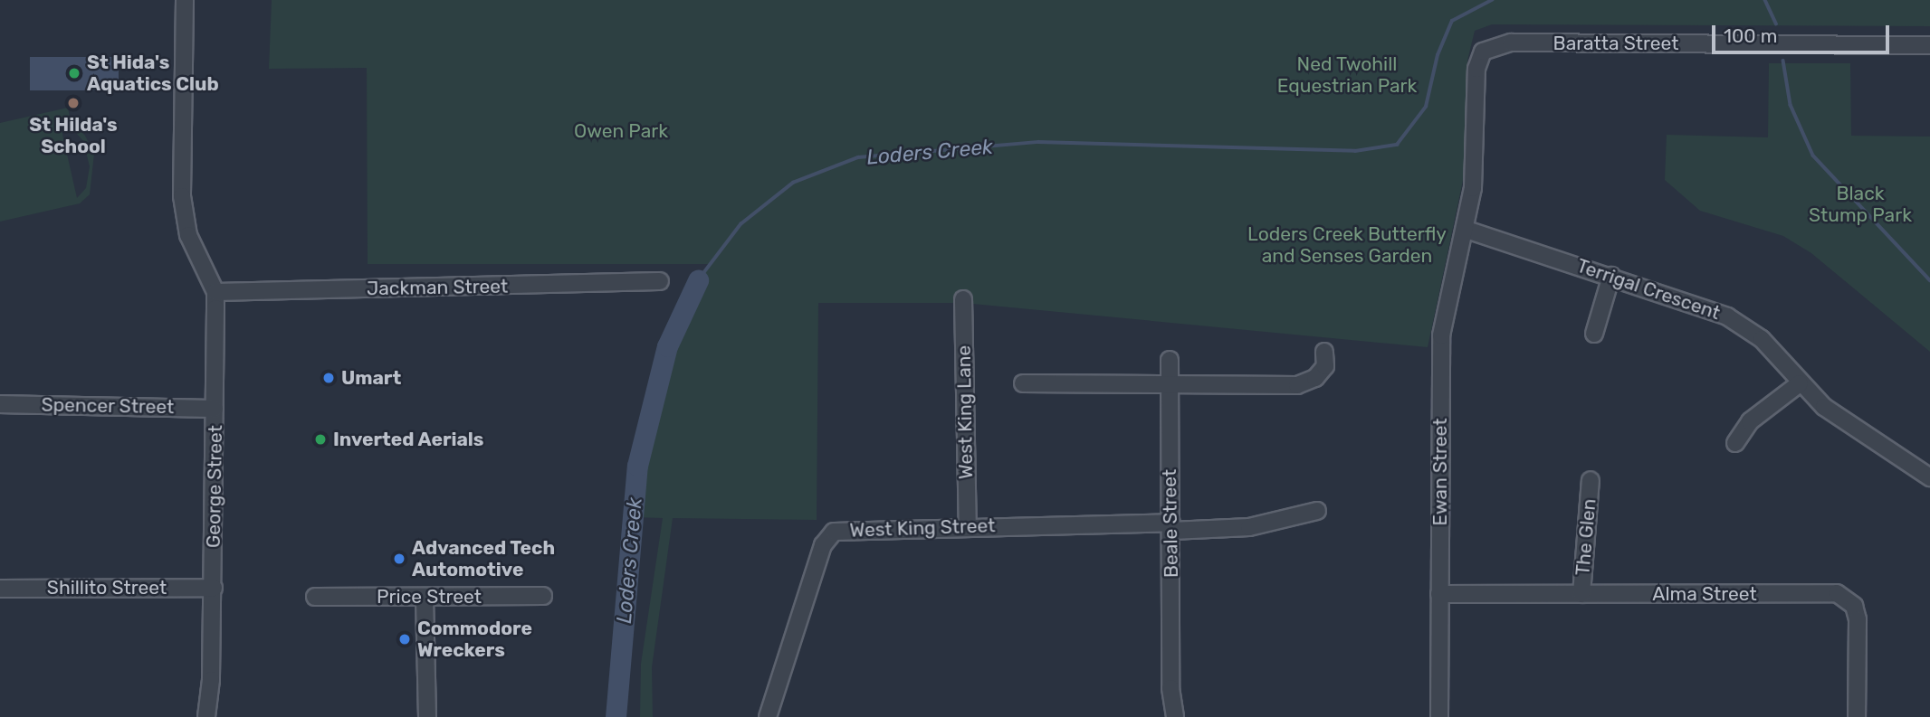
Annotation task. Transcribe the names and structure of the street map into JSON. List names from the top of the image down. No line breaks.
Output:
{"streets":{"street":["Baratta Street","Jackman Street","Terrigal Crescent","Spencer Street","West King Lane","Ewan Street","George Street","Beale Street","West King Street","The Glen","Shillito Street","Alma Street","Price Street"]},"crossings":[["Baratta Street","Terrigal Crescent"],["Baratta Street","Ewan Street"],["Jackman Street","George Street"],["Terrigal Crescent","Ewan Street"],["Spencer Street","George Street"],["West King Lane","West King Street"],["Ewan Street","Alma Street"],["George Street","Shillito Street"],["Beale Street","West King Street"],["The Glen","Alma Street"]],"water":["Loders Creek"],"parks":["Ned Twohill Equestrian Park","Owen Park","Black Stump Park","Loders Creek Butterfly and Senses Garden"],"places":["St Hida's Aquatics Club","St Hilda's School","Umart","Inverted Aerials","Advanced Tech Automotive","Commodore Wreckers"],"scale_bar":"100 m"}
